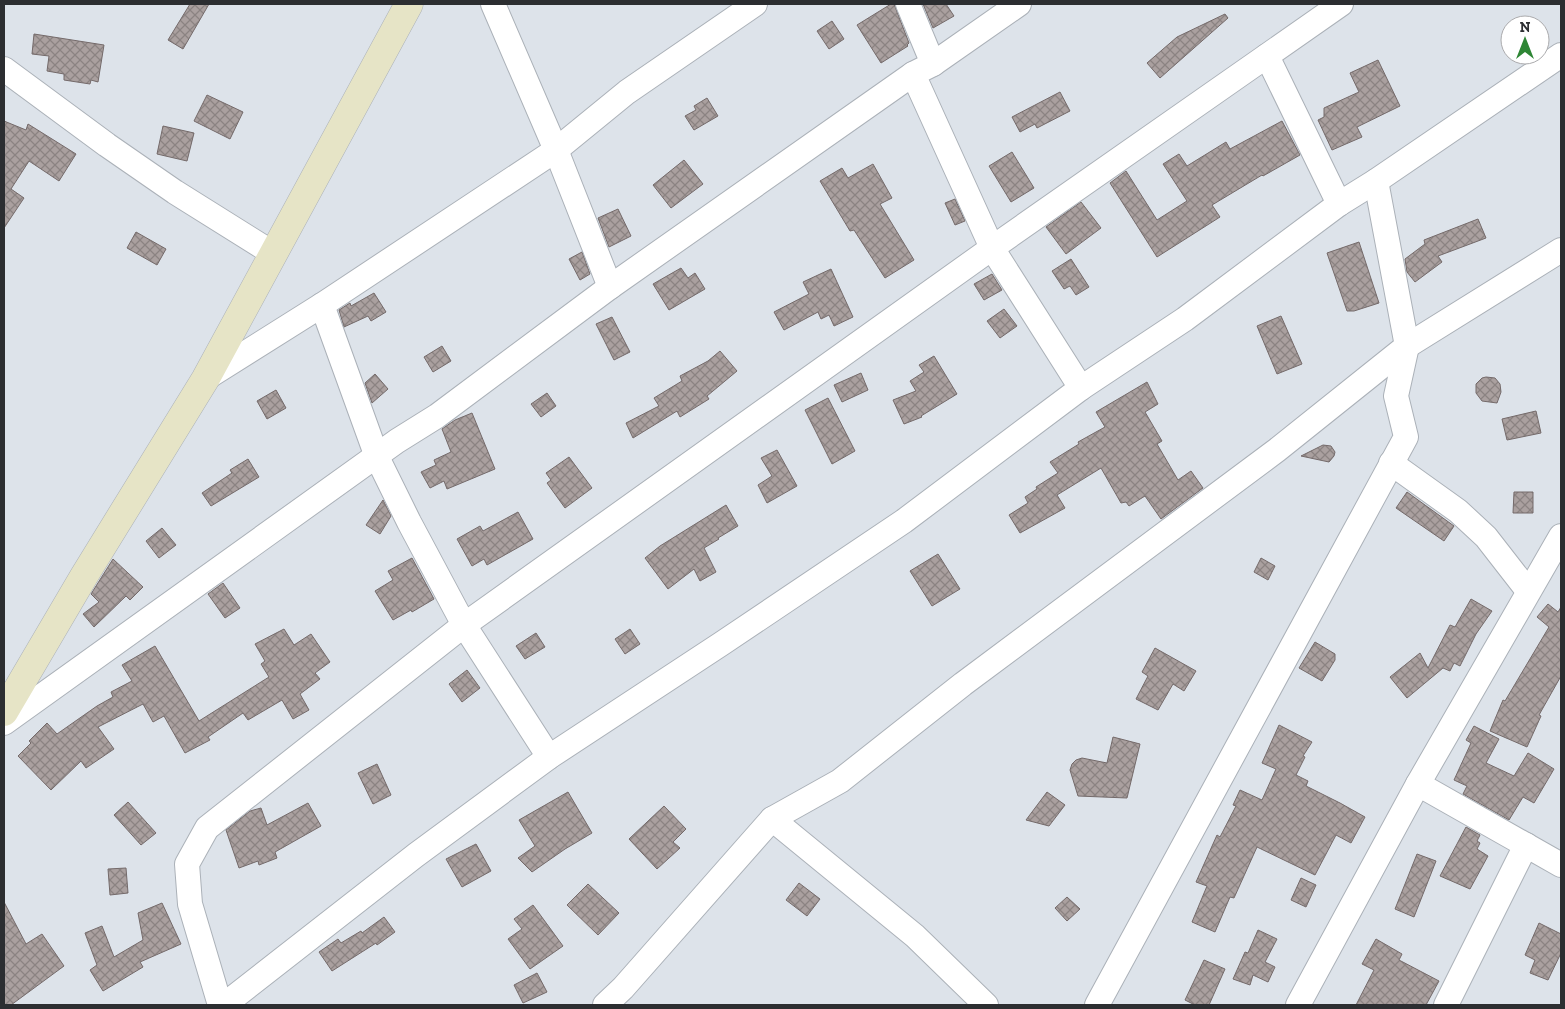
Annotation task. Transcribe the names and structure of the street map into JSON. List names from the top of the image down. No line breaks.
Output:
{"north":"top"}
